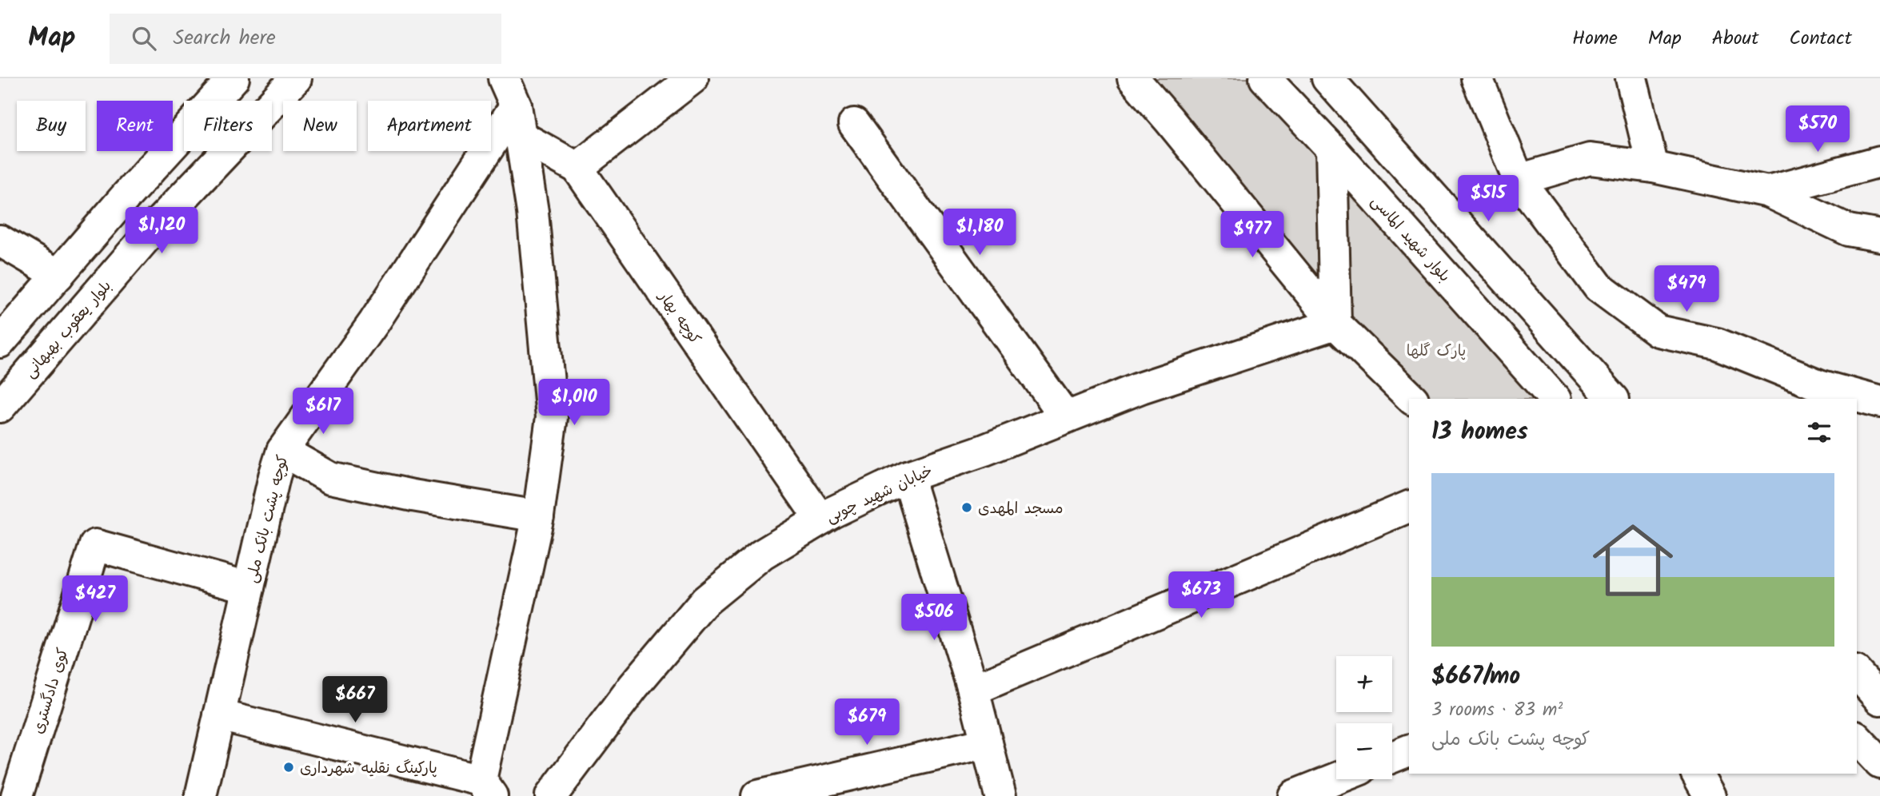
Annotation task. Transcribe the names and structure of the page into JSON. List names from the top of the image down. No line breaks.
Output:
{"streets":{"street":["بلوار شهید الماسی","کوچه بهار","بلوار یعقوب بهبهانی","خیابان شهید چوبی","کوچه پشت بانک ملی","کوی دادگستری"]},"crossings":[["کوچه بهار","خیابان شهید چوبی"],["کوچه پشت بانک ملی","کوی دادگستری"]],"parks":["پارک گلها"],"places":["مسجد المهدی","پارکینگ نقلیه شهرداری"],"page":{"header":"Map","search":"Search here","nav":["Home","Map","About","Contact"],"chip":["Buy","Rent","Filters","New","Apartment"],"price":["$570","$515","$1,120","$1,180","$977","$479","$1,010","$617","$673","$427","$506","$667","$679"],"heading":"13 homes","list":[{"name":"$667/mo","note":"3 rooms · 83 m² · کوچه پشت بانک ملی"}],"map_buttons":["+","−"]}}
